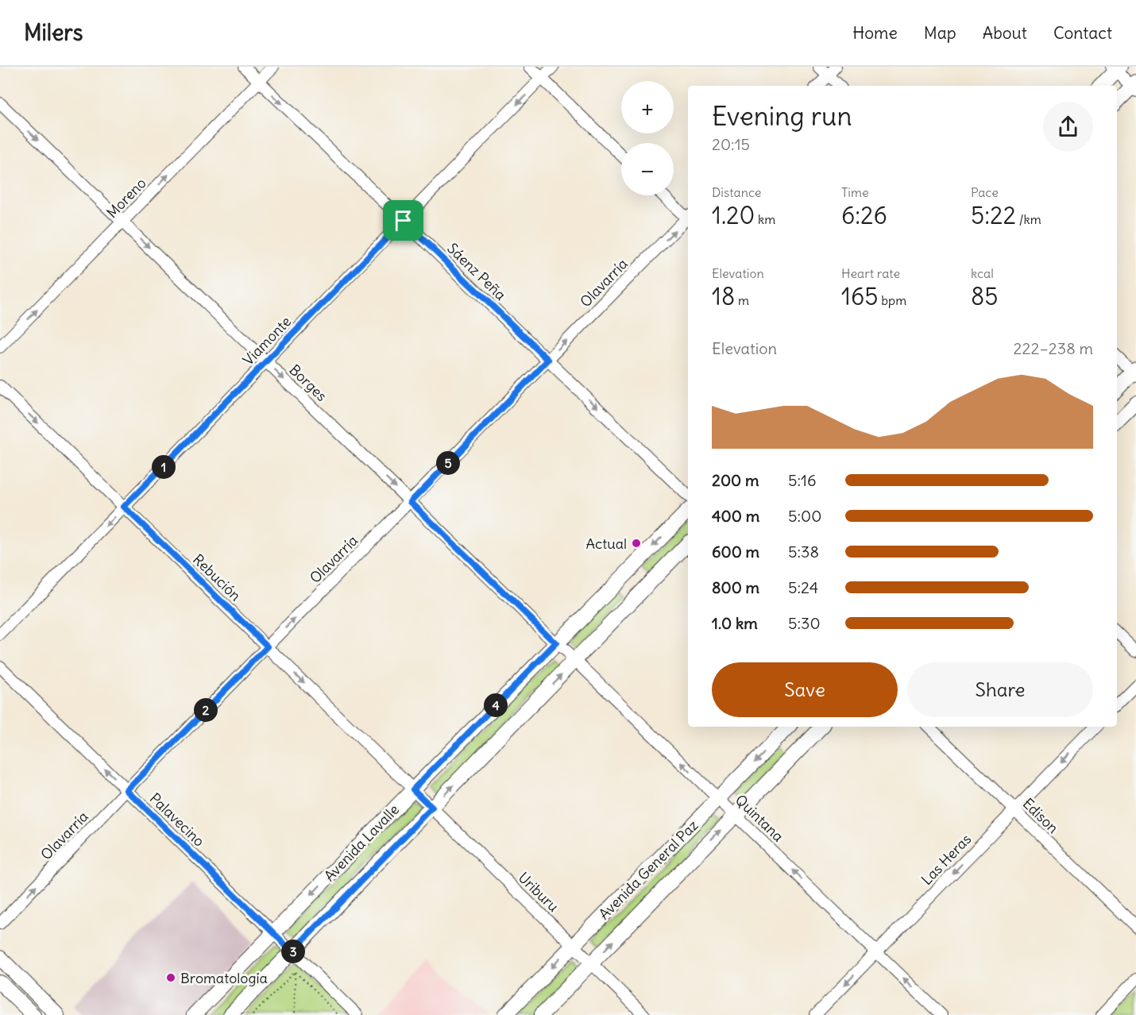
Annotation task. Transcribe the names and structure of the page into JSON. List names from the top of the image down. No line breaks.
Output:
{"streets":{"main road":["Avenida Lavalle","Avenida General Paz"],"street":["Moreno","Sáenz Peña","Olavarría","Viamonte","Borges","Rebución","Edison","Quintana","Palavecino","Las Heras","Uriburu"]},"crossings":[["Moreno","Sáenz Peña"],["Moreno","Borges"],["Sáenz Peña","Olavarría"],["Sáenz Peña","Viamonte"],["Olavarría","Borges"],["Olavarría","Rebución"],["Olavarría","Palavecino"],["Viamonte","Borges"],["Viamonte","Rebución"],["Borges","Quintana"],["Borges","Avenida Lavalle"],["Rebución","Avenida Lavalle"],["Rebución","Uriburu"],["Edison","Las Heras"],["Quintana","Avenida Lavalle"],["Quintana","Las Heras"],["Quintana","Avenida General Paz"],["Palavecino","Avenida Lavalle"],["Avenida Lavalle","Uriburu"],["Avenida General Paz","Uriburu"]],"one_way":["Moreno","Sáenz Peña","Olavarría","Viamonte","Borges","Rebución","Quintana","Palavecino","Las Heras"],"places":["Actual","Bromatología"],"page":{"header":"Milers","nav":["Home","Map","About","Contact"],"map_buttons":["+","−"],"heading":["Evening run","20:15"],"stats":[["Distance","1.20 km"],["Time","6:26"],["Pace","5:22 /km"],["Elevation","18 m"],["Heart rate","165 bpm"],["kcal","85"]],"chart":["Elevation","222–238 m"],"pins":["5","1","4","2","3"],"list":[{"name":"200 m","note":"5:16"},{"name":"400 m","note":"5:00"},{"name":"600 m","note":"5:38"},{"name":"800 m","note":"5:24"},{"name":"1.0 km","note":"5:30"}],"buttons":["Save","Share"]}}
